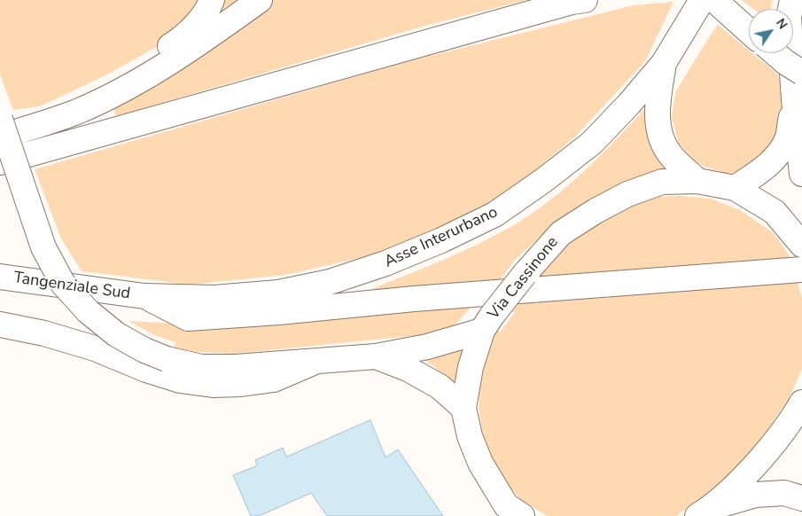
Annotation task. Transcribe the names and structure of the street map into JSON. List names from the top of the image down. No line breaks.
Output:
{"streets":{"main road":["Asse Interurbano","Via Cassinone","Tangenziale Sud"]},"crossings":[["Asse Interurbano","Tangenziale Sud"]],"north":"top right"}
